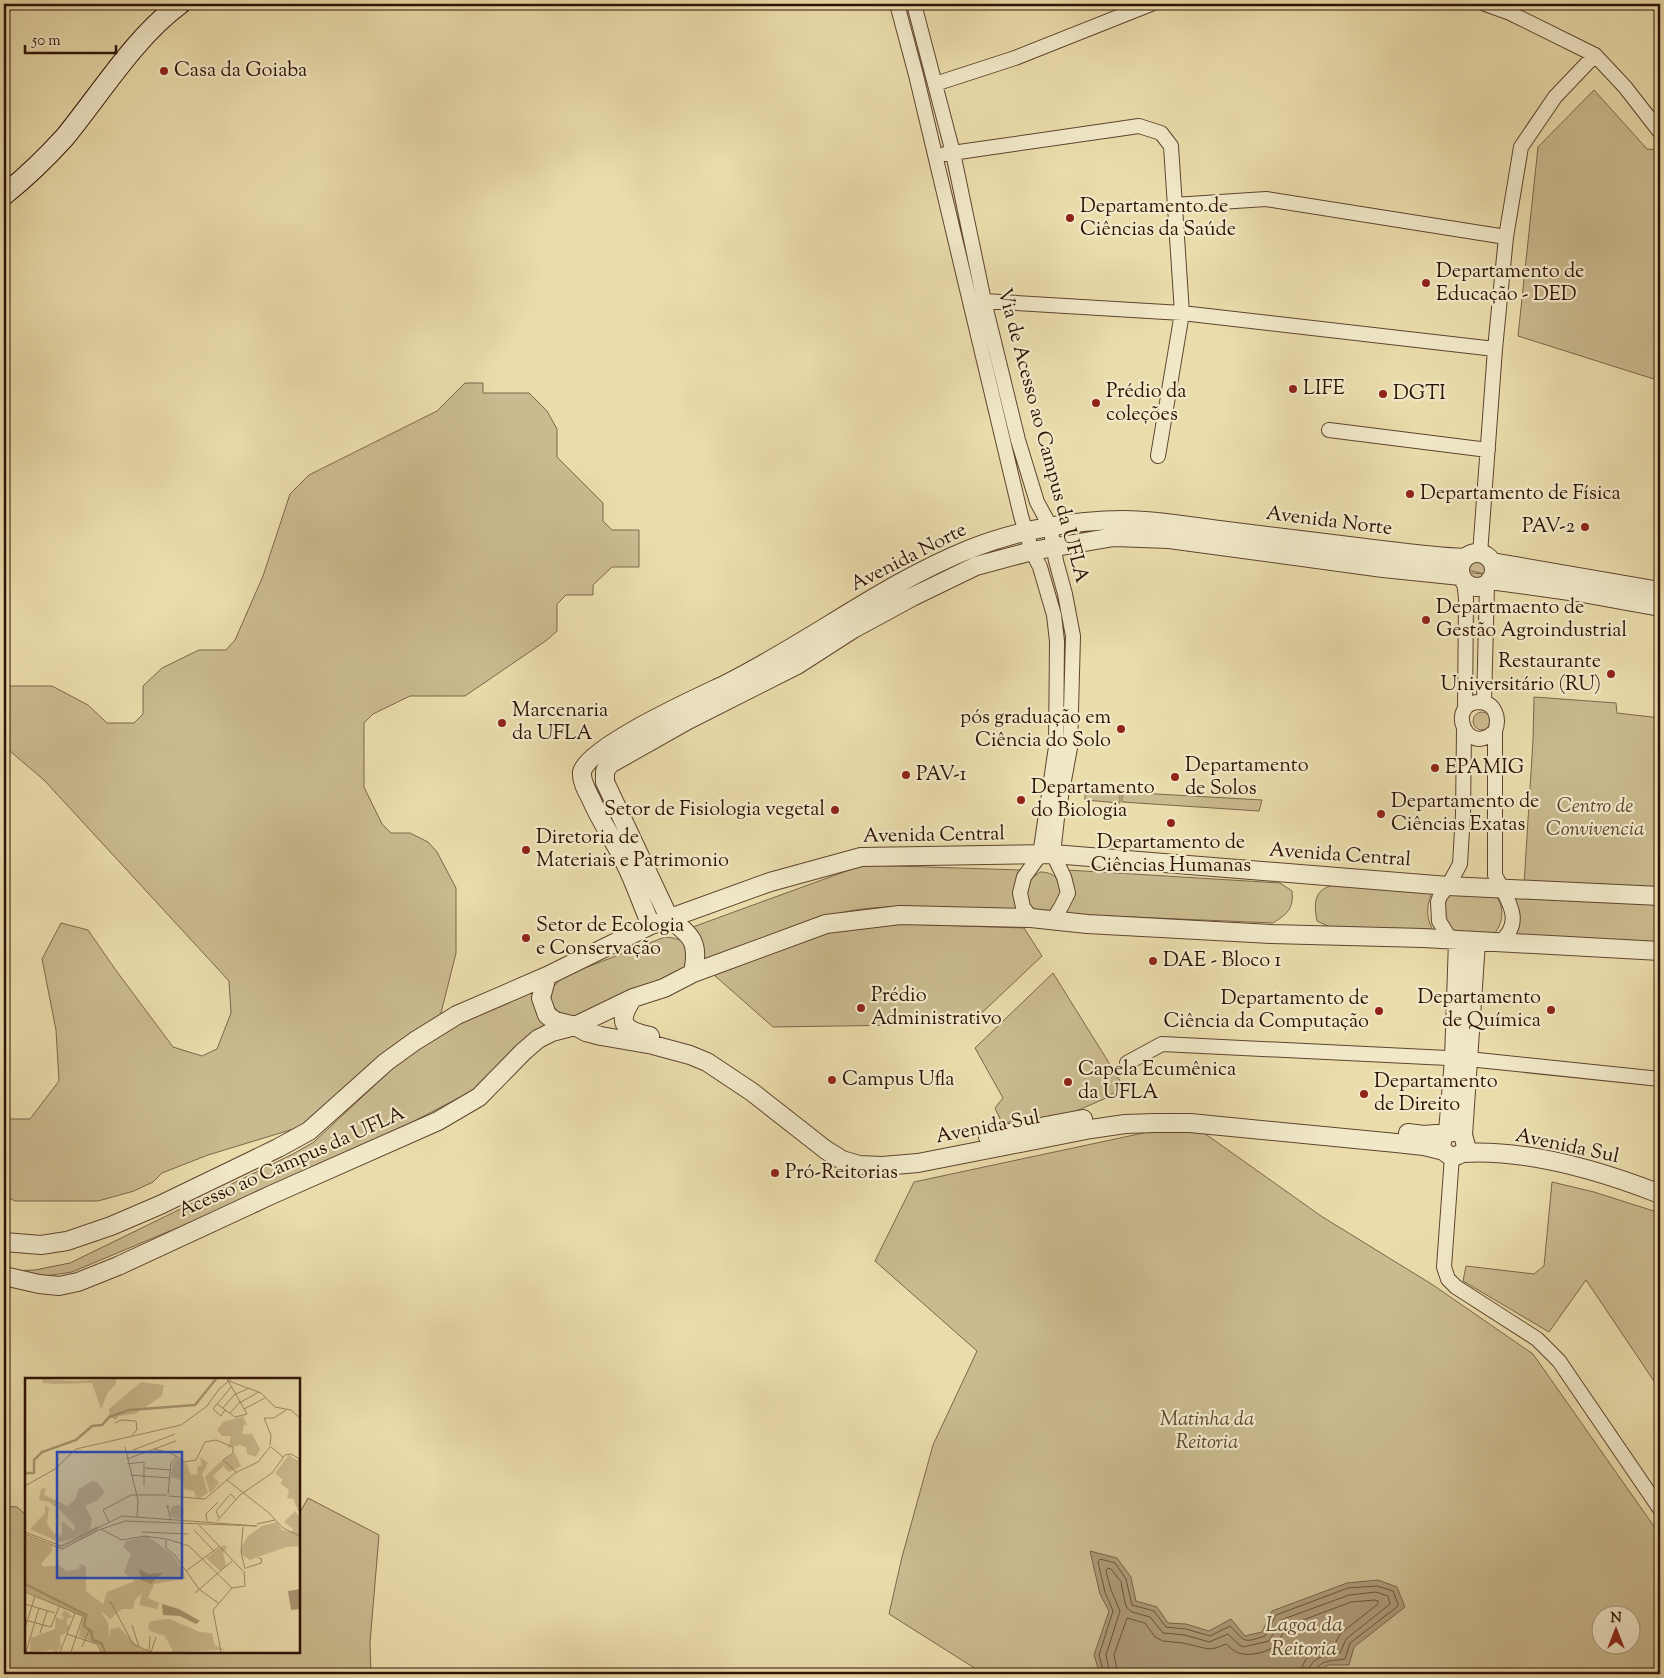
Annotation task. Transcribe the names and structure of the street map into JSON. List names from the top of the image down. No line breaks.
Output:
{"streets":{"street":["Via de Acesso ao Campus da UFLA","Avenida Norte","Avenida Central","Avenida Sul","Acesso ao Campus da UFLA"]},"crossings":[["Via de Acesso ao Campus da UFLA","Avenida Norte"],["Via de Acesso ao Campus da UFLA","Avenida Central"],["Avenida Norte","Avenida Central"],["Avenida Central","Avenida Sul"],["Avenida Central","Acesso ao Campus da UFLA"],["Avenida Sul","Acesso ao Campus da UFLA"]],"water":["Lagoa da Reitoria"],"parks":["Centro de Convivencia","Matinha da Reitoria"],"places":["Casa da Goiaba","Departamento de Ciências da Saúde","Departamento de Educação - DED","LIFE","DGTI","Prédio da coleções","Departamento de Física","PAV-2","Departmaento de Gestão Agroindustrial","Restaurante Universitário (RU)","Marcenaria da UFLA","pós graduação em Ciência do Solo","EPAMIG","PAV-1","Departamento de Solos","Departamento do Biologia","Setor de Fisiologia vegetal","Departamento de Ciências Exatas","Departamento de Ciências Humanas","Diretoria de Materiais e Patrimonio","Setor de Ecologia e Conservação","DAE - Bloco 1","Prédio Administrativo","Departamento de Química","Departamento de Ciência da Computação","Campus Ufla","Capela Ecumênica da UFLA","Departamento de Direito","Pró-Reitorias"],"scale_bar":"50 m","north":"top"}
